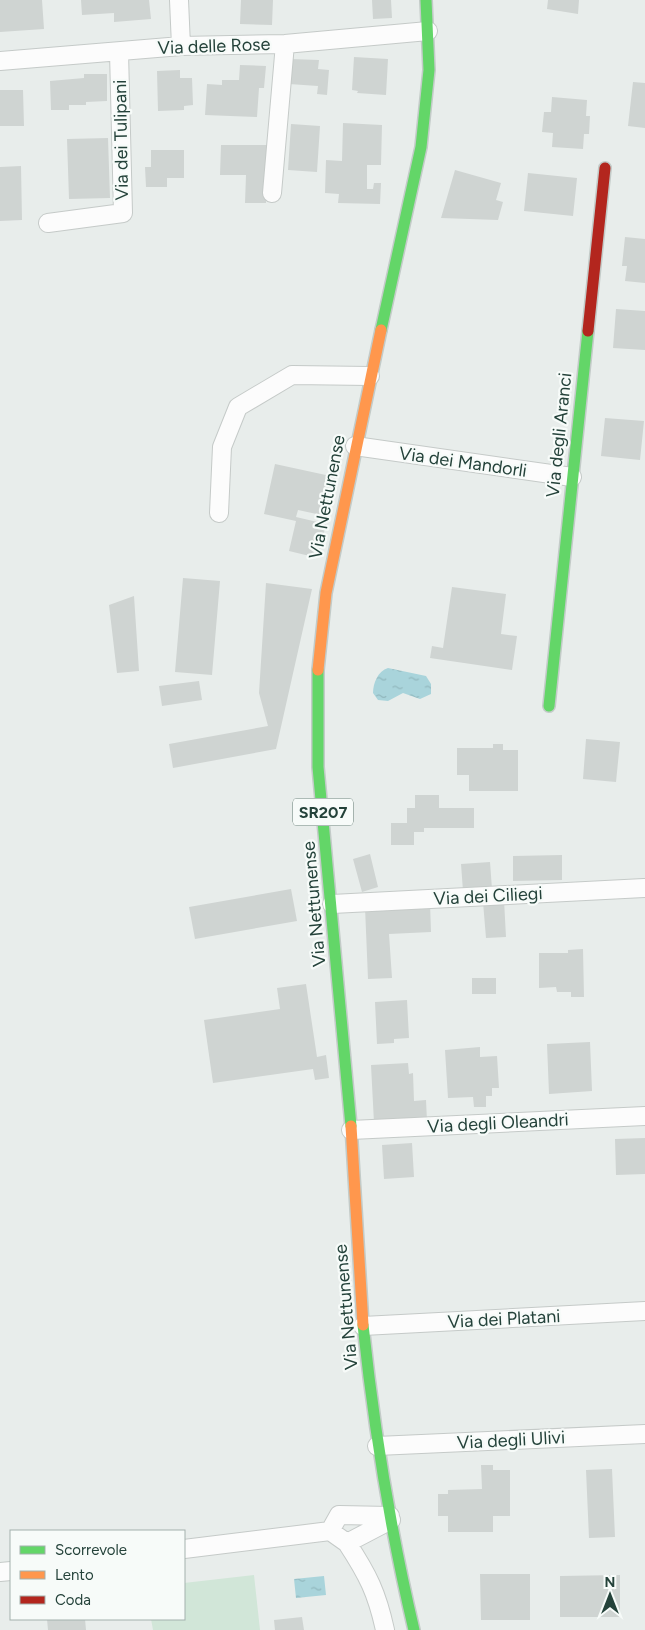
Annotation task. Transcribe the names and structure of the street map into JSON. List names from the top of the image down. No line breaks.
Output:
{"streets":{"main road":["Via degli Aranci","Via Nettunense","SR207"],"street":["Via delle Rose","Via dei Tulipani","Via dei Mandorli","Via dei Ciliegi","Via degli Oleandri","Via dei Platani","Via degli Ulivi"]},"crossings":[["Via delle Rose","Via dei Tulipani"],["Via delle Rose","Via Nettunense"],["Via degli Aranci","Via dei Mandorli"],["Via dei Mandorli","Via Nettunense"],["Via Nettunense","Via dei Ciliegi"],["Via Nettunense","Via degli Oleandri"],["Via Nettunense","Via dei Platani"],["Via Nettunense","Via degli Ulivi"]],"legend":["Scorrevole","Lento","Coda"],"north":"top"}
